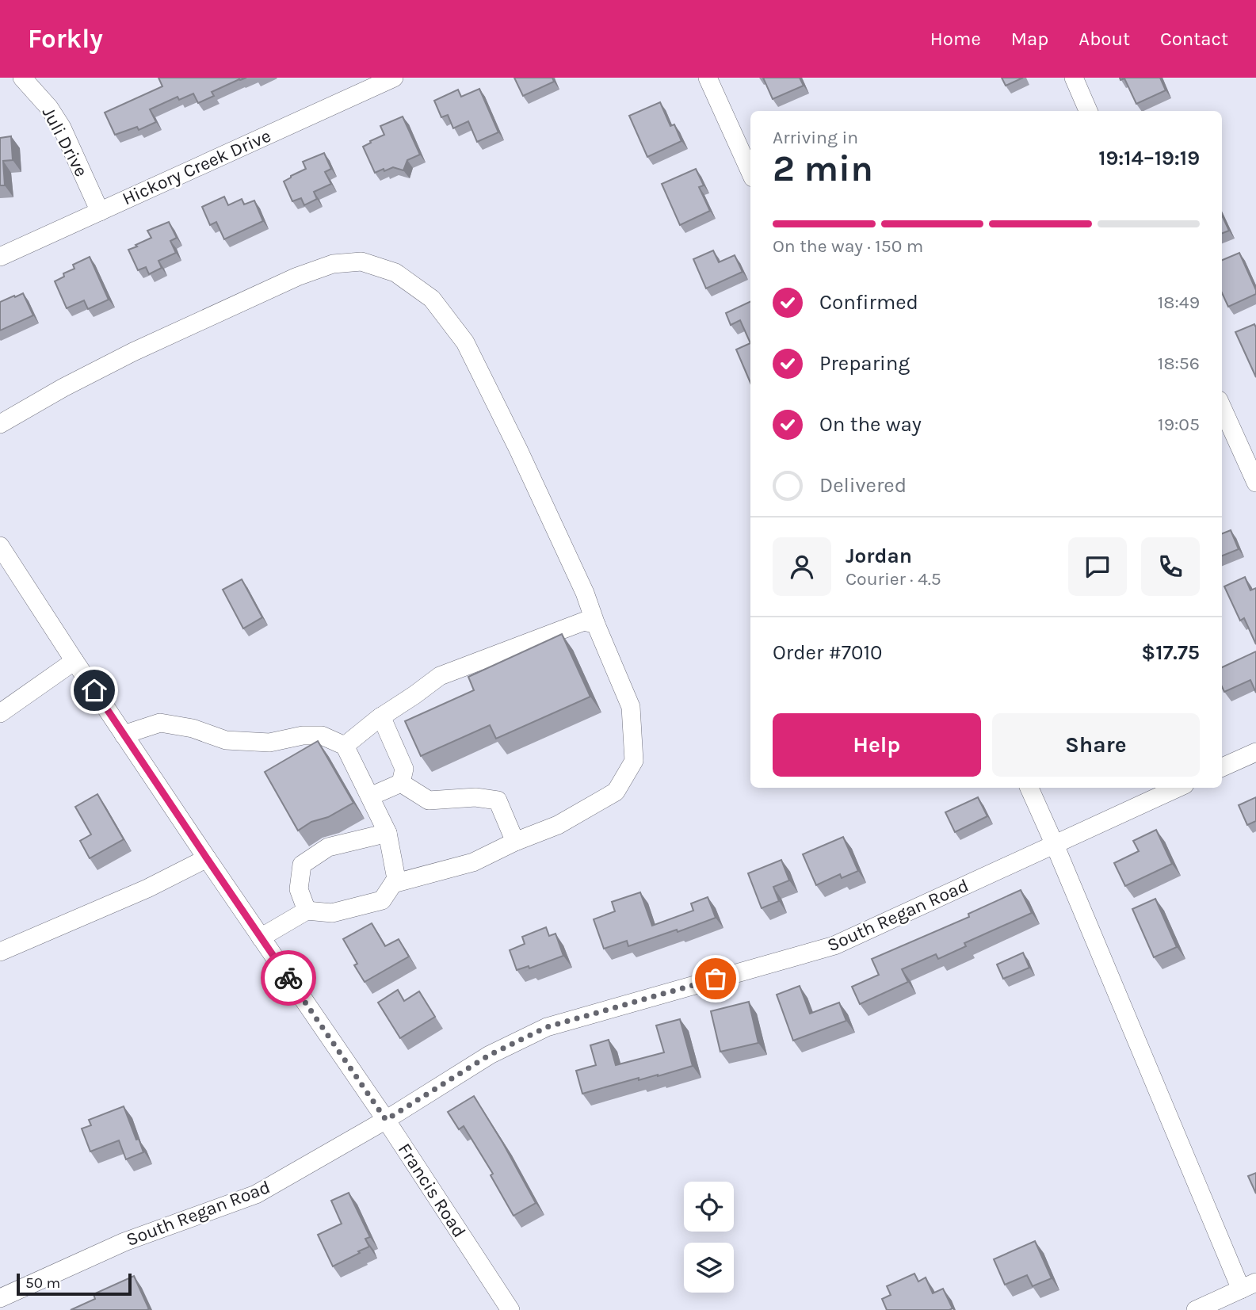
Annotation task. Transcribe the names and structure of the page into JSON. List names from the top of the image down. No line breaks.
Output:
{"streets":{"street":["Juli Drive","Hickory Creek Drive","South Regan Road","Francis Road"]},"crossings":[["Juli Drive","Hickory Creek Drive"],["South Regan Road","Francis Road"]],"scale_bar":"50 m","page":{"header":"Forkly","nav":["Home","Map","About","Contact"],"heading":["2 min","Arriving in","19:14–19:19"],"panel":["Jordan","Courier · 4.5","Order #7010","$17.75"],"bar":"On the way · 150 m","list":[["Confirmed","18:49"],["Preparing","18:56"],["On the way","19:05"],"Delivered"],"buttons":["Help","Share"],"scale":"50 m"}}
